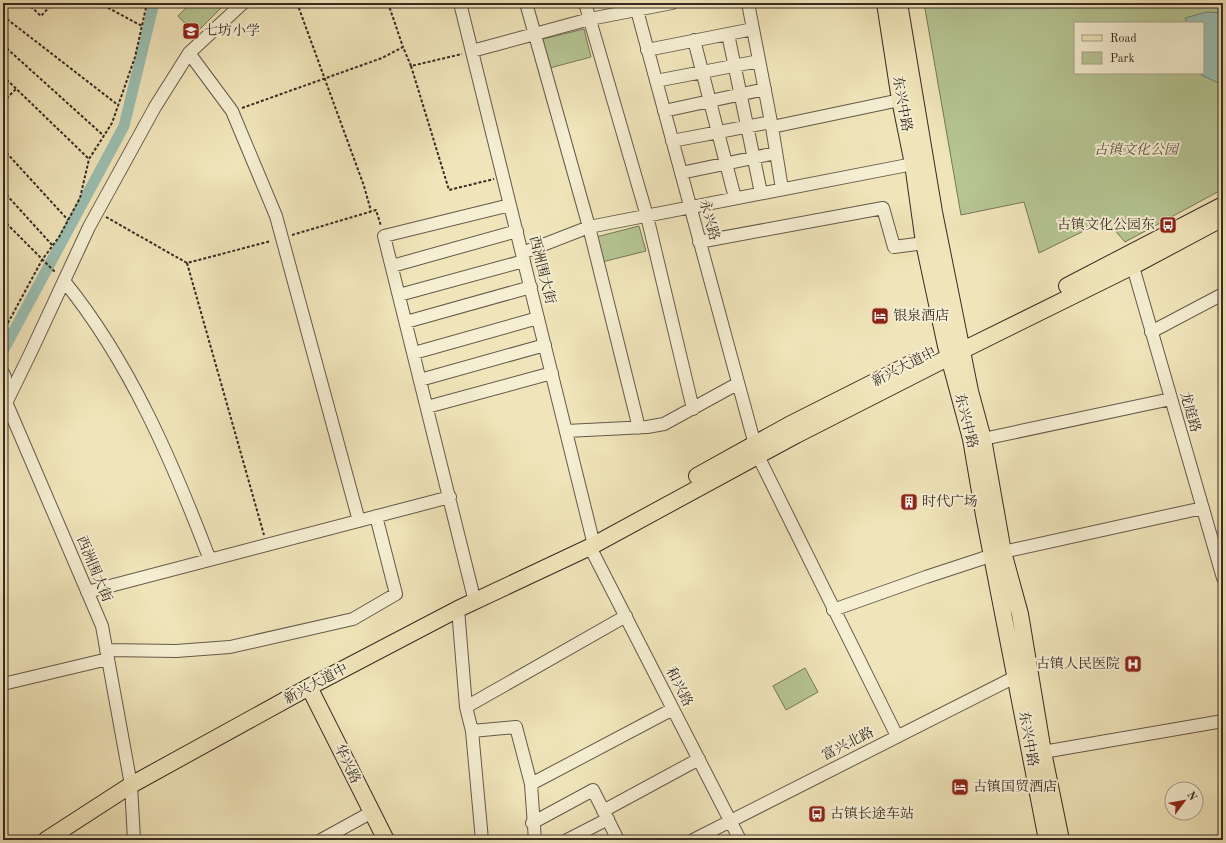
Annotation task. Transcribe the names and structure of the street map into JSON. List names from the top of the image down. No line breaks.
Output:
{"streets":{"main road":["东兴中路","新兴大道中","华兴路"],"street":["永兴路","西洲围大街","龙庭路","和兴路","富兴北路"]},"crossings":[["东兴中路","新兴大道中"],["东兴中路","富兴北路"],["永兴路","新兴大道中"],["永兴路","富兴北路"],["西洲围大街","新兴大道中"],["西洲围大街","和兴路"],["新兴大道中","龙庭路"],["新兴大道中","和兴路"],["新兴大道中","华兴路"],["和兴路","富兴北路"]],"parks":["古镇文化公园"],"places":{"school or university":["七坊小学"],"bus stop":["古镇文化公园东","古镇长途车站"],"hotel":["银泉酒店","古镇国贸酒店"],"building":["时代广场"],"hospital":["古镇人民医院"]},"legend":["Road","Park"],"north":"top right"}
